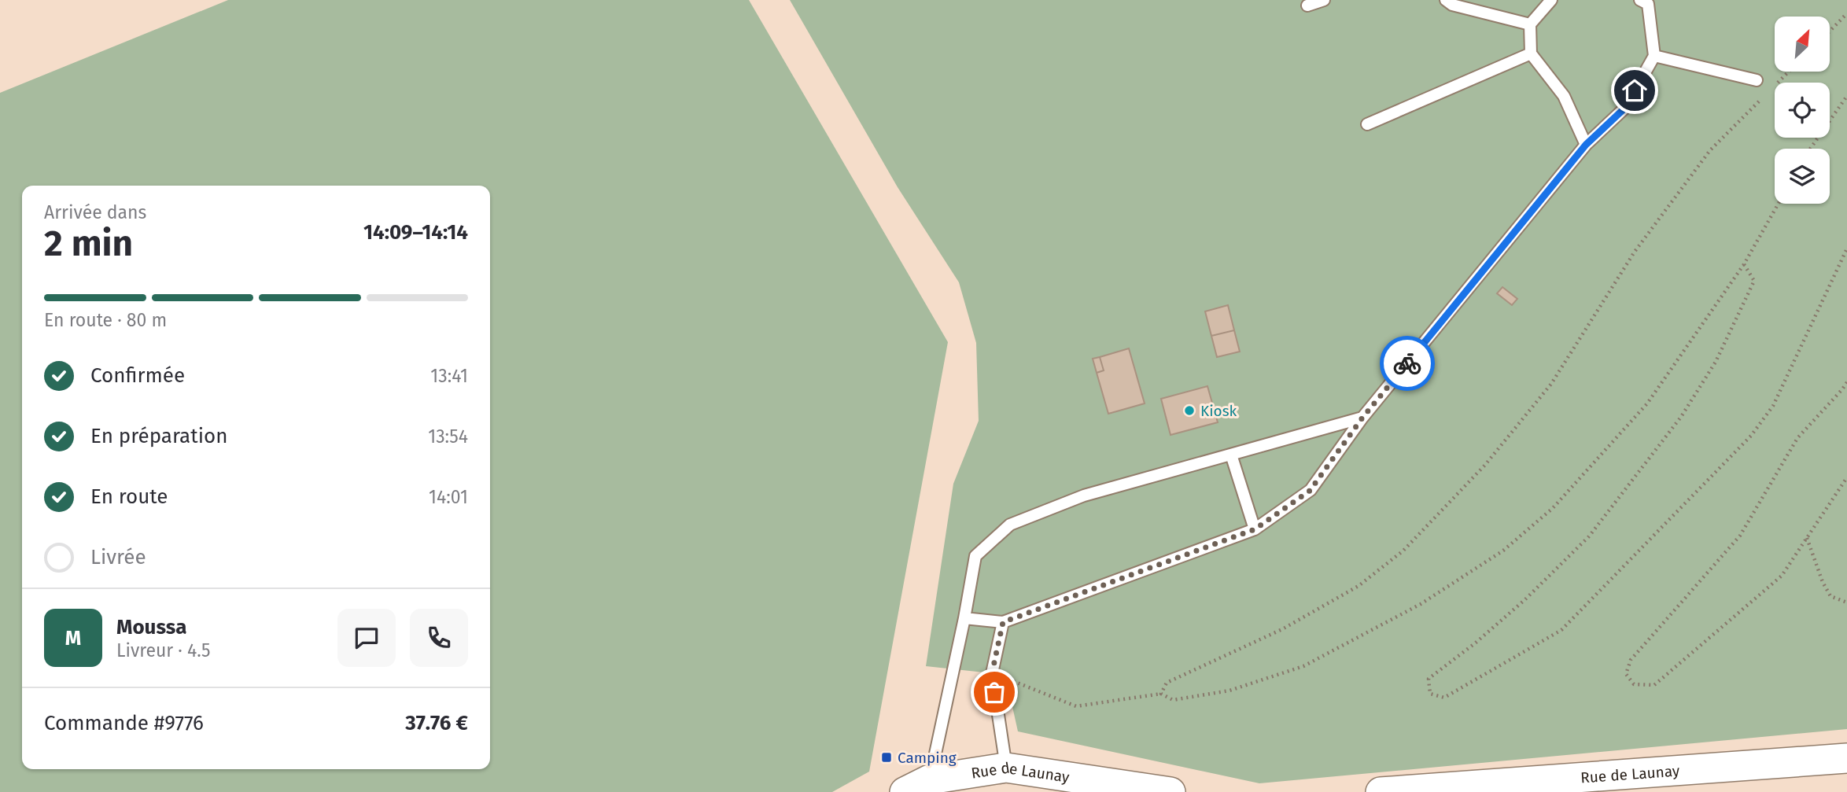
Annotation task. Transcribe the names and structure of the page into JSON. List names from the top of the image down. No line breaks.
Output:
{"streets":{"street":["Rue de Launay"]},"places":{"other":["Kiosk"],"transit":["Camping"]},"north":"top right","page":{"heading":["2 min","Arrivée dans","14:09–14:14"],"panel":["Moussa","Livreur · 4.5","Commande #9776","37.76 €"],"bar":"En route · 80 m","list":[["Confirmée","13:41"],["En préparation","13:54"],["En route","14:01"],"Livrée"],"round":"M"}}
